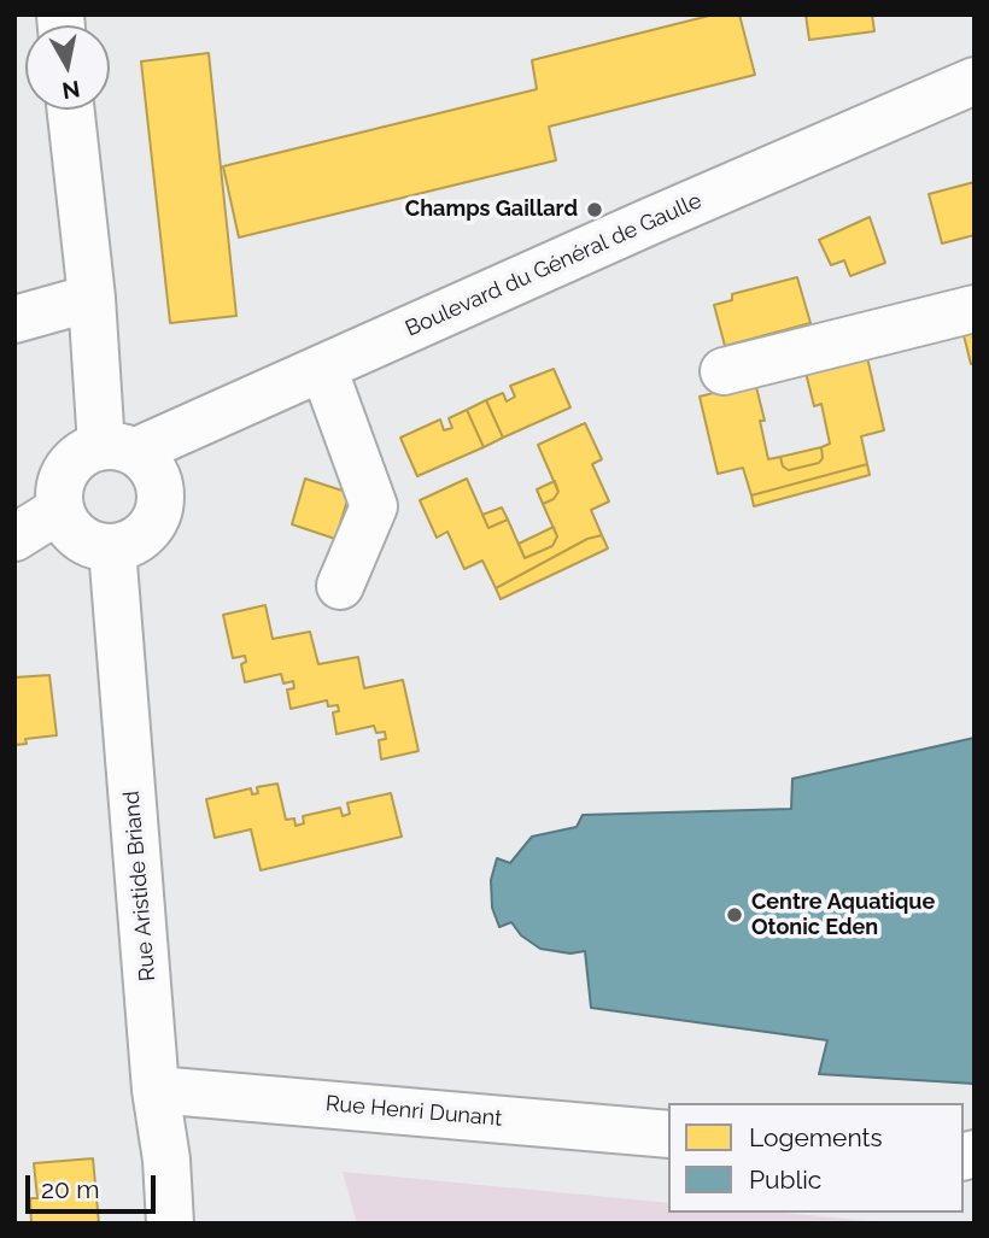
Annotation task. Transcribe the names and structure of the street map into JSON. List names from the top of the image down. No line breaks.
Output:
{"streets":{"street":["Boulevard du Général de Gaulle","Rue Aristide Briand","Rue Henri Dunant"]},"crossings":[["Boulevard du Général de Gaulle","Rue Aristide Briand"],["Rue Aristide Briand","Rue Henri Dunant"]],"places":["Champs Gaillard","Centre Aquatique Otonic Eden"],"legend":["Logements","Public"],"scale_bar":"20 m","north":"bottom"}
